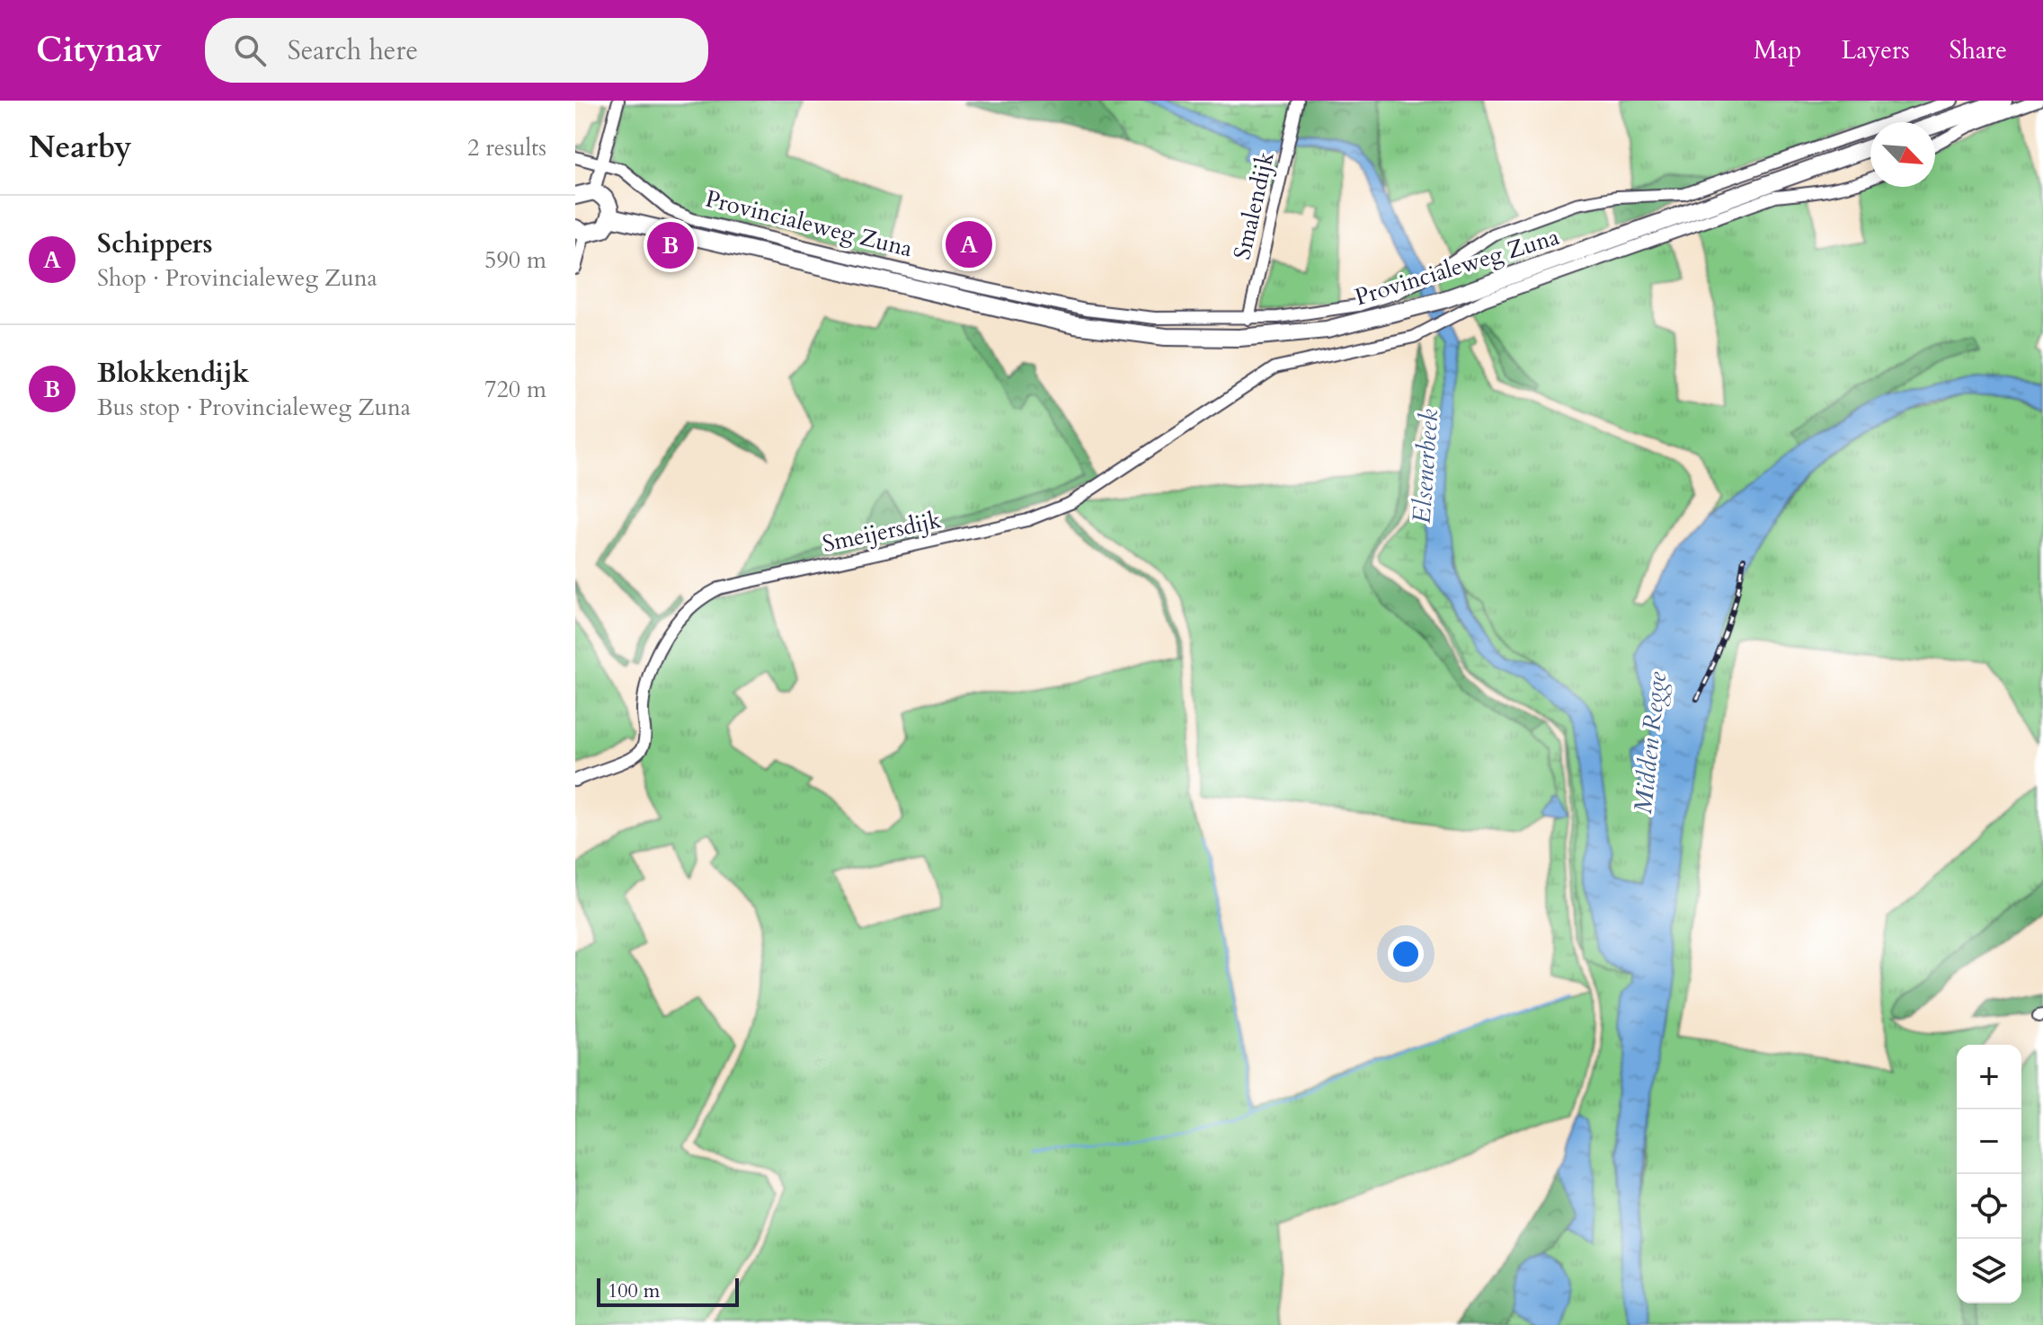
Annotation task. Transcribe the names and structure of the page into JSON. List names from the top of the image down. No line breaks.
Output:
{"streets":{"main road":["Provincialeweg Zuna"],"street":["Smalendijk","Smeijersdijk"]},"crossings":[["Smalendijk","Provincialeweg Zuna"],["Provincialeweg Zuna","Smeijersdijk"]],"water":["Elsenerbeek","Midden Regge"],"scale_bar":"100 m","north":"bottom right","page":{"header":"Citynav","search":"Search here","nav":["Map","Layers","Share"],"heading":["Nearby","2 results"],"list":[{"mark":"A","name":"Schippers","note":"Shop · Provincialeweg Zuna","value":"590 m"},{"mark":"B","name":"Blokkendijk","note":"Bus stop · Provincialeweg Zuna","value":"720 m"}],"pins":["A","B"],"map_buttons":["+","−"],"scale":"100 m"}}
